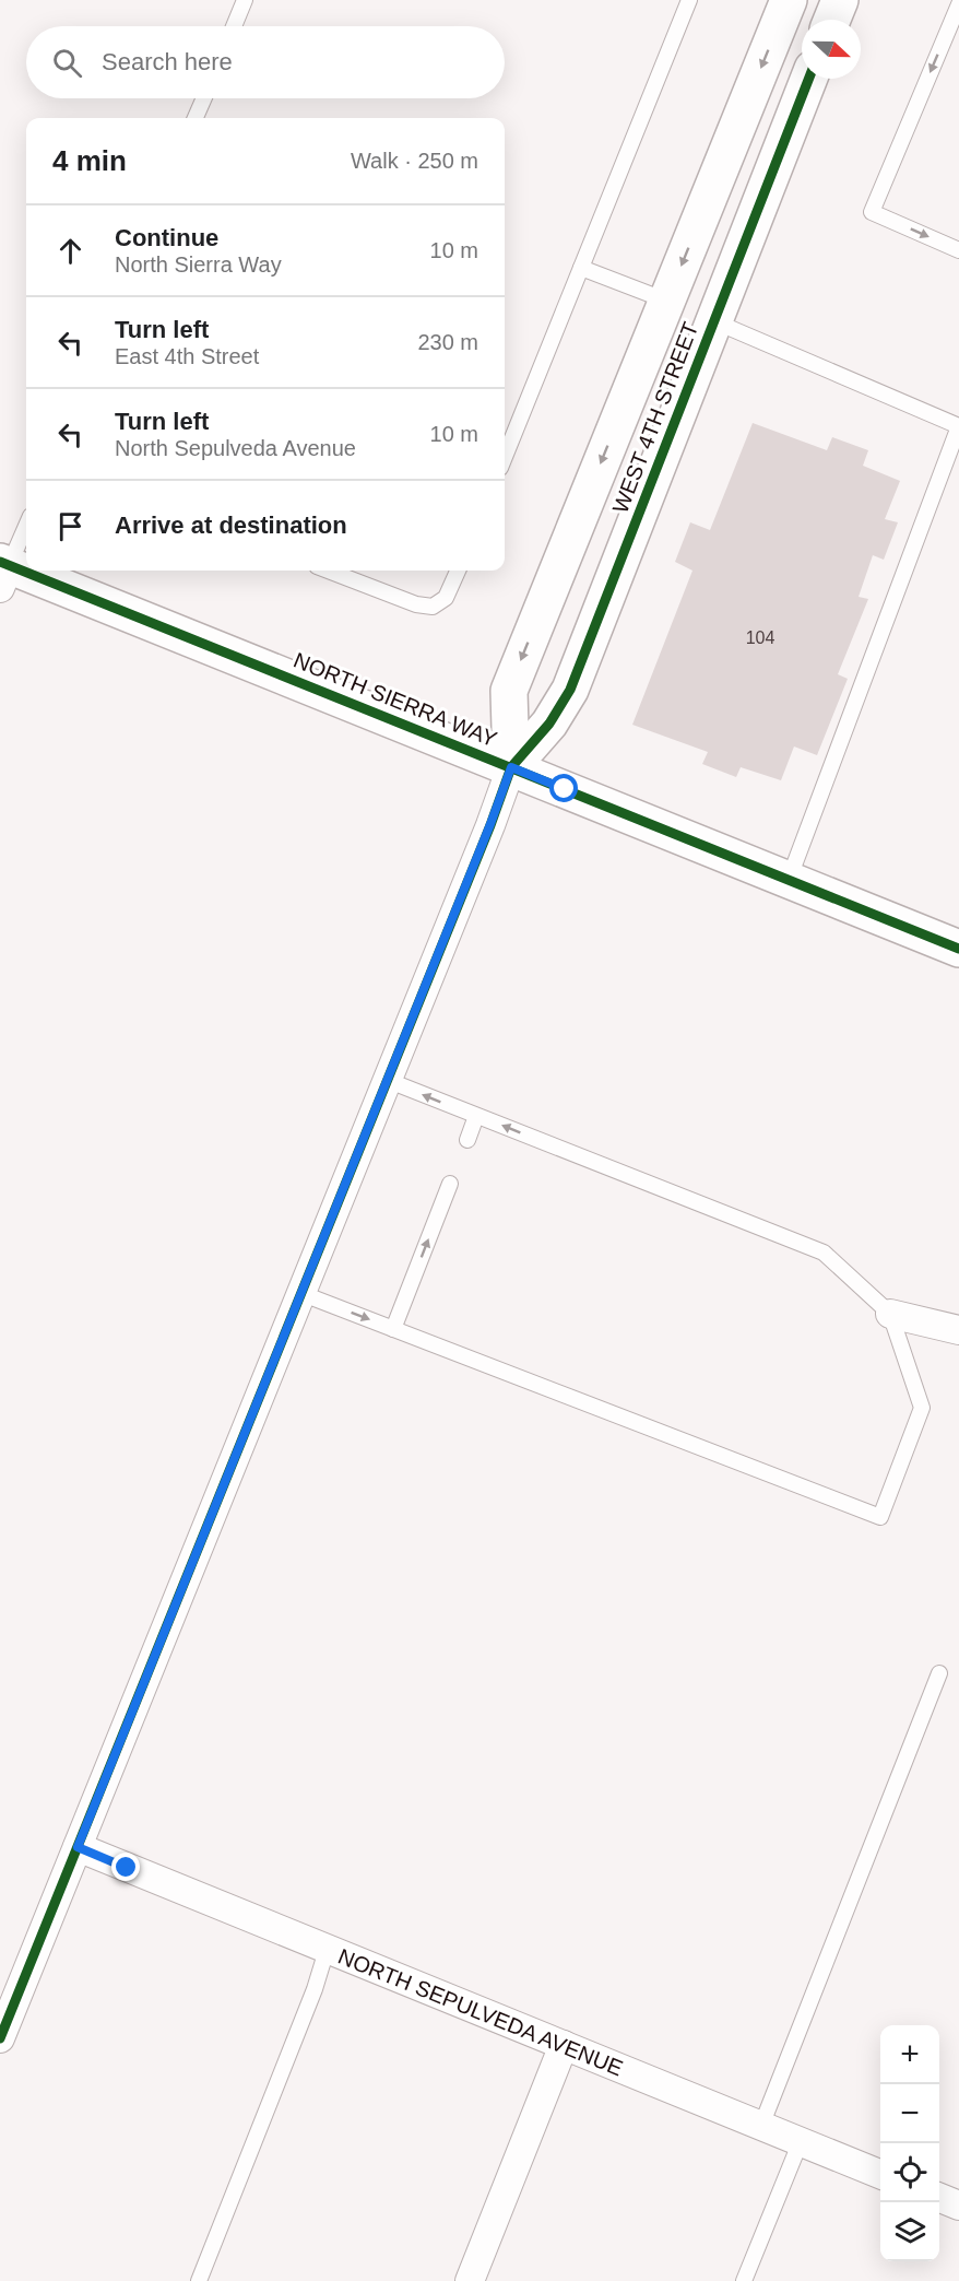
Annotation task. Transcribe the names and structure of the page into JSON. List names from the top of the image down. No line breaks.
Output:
{"streets":{"street":["WEST 4TH STREET","NORTH SIERRA WAY","NORTH SEPULVEDA AVENUE"]},"crossings":[["WEST 4TH STREET","NORTH SIERRA WAY"]],"house_numbers":["104"],"north":"right","page":{"search":"Search here","heading":["4 min","Walk · 250 m"],"list":[["Continue","North Sierra Way","10 m"],["Turn left","East 4th Street","230 m"],["Turn left","North Sepulveda Avenue","10 m"],"Arrive at destination"],"map_buttons":["+","−"]}}
